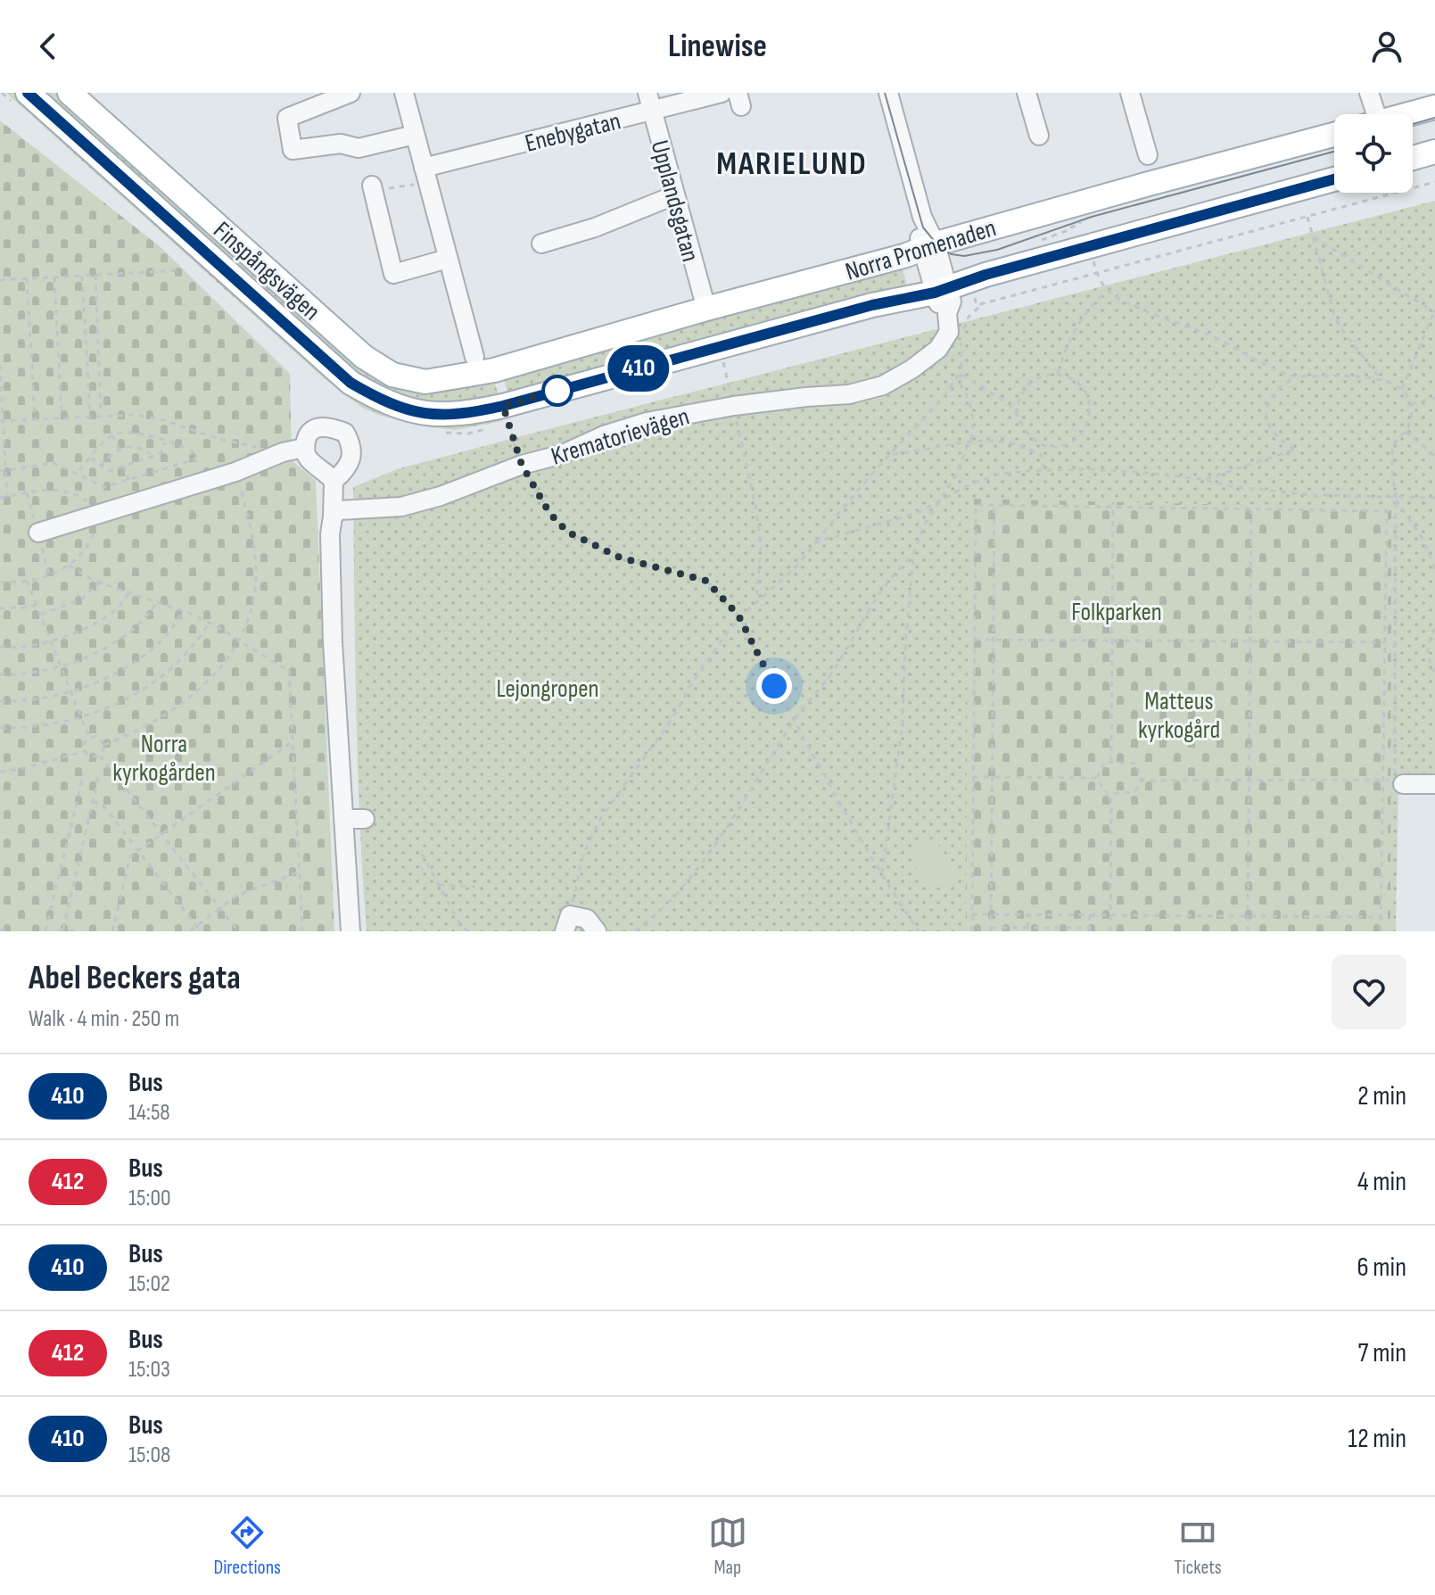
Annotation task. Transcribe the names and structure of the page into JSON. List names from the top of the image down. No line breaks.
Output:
{"streets":{"main road":["Norra Promenaden","Finspångsvägen"],"street":["Enebygatan","Upplandsgatan","Krematorievägen"]},"crossings":[["Enebygatan","Upplandsgatan"],["Upplandsgatan","Norra Promenaden"],["Norra Promenaden","Finspångsvägen"],["Norra Promenaden","Krematorievägen"]],"districts":["MARIELUND"],"parks":["Folkparken","Lejongropen","Matteus kyrkogård","Norra kyrkogården"],"lines":["bus line 410"],"page":{"header":"Linewise","on_map":"410","heading":["Abel Beckers gata","Walk · 4 min · 250 m"],"list":[{"mark":"410","name":"Bus","note":"14:58","value":"2 min"},{"mark":"412","name":"Bus","note":"15:00","value":"4 min"},{"mark":"410","name":"Bus","note":"15:02","value":"6 min"},{"mark":"412","name":"Bus","note":"15:03","value":"7 min"},{"mark":"410","name":"Bus","note":"15:08","value":"12 min"}],"tabs":["Directions","Map","Tickets"]}}
